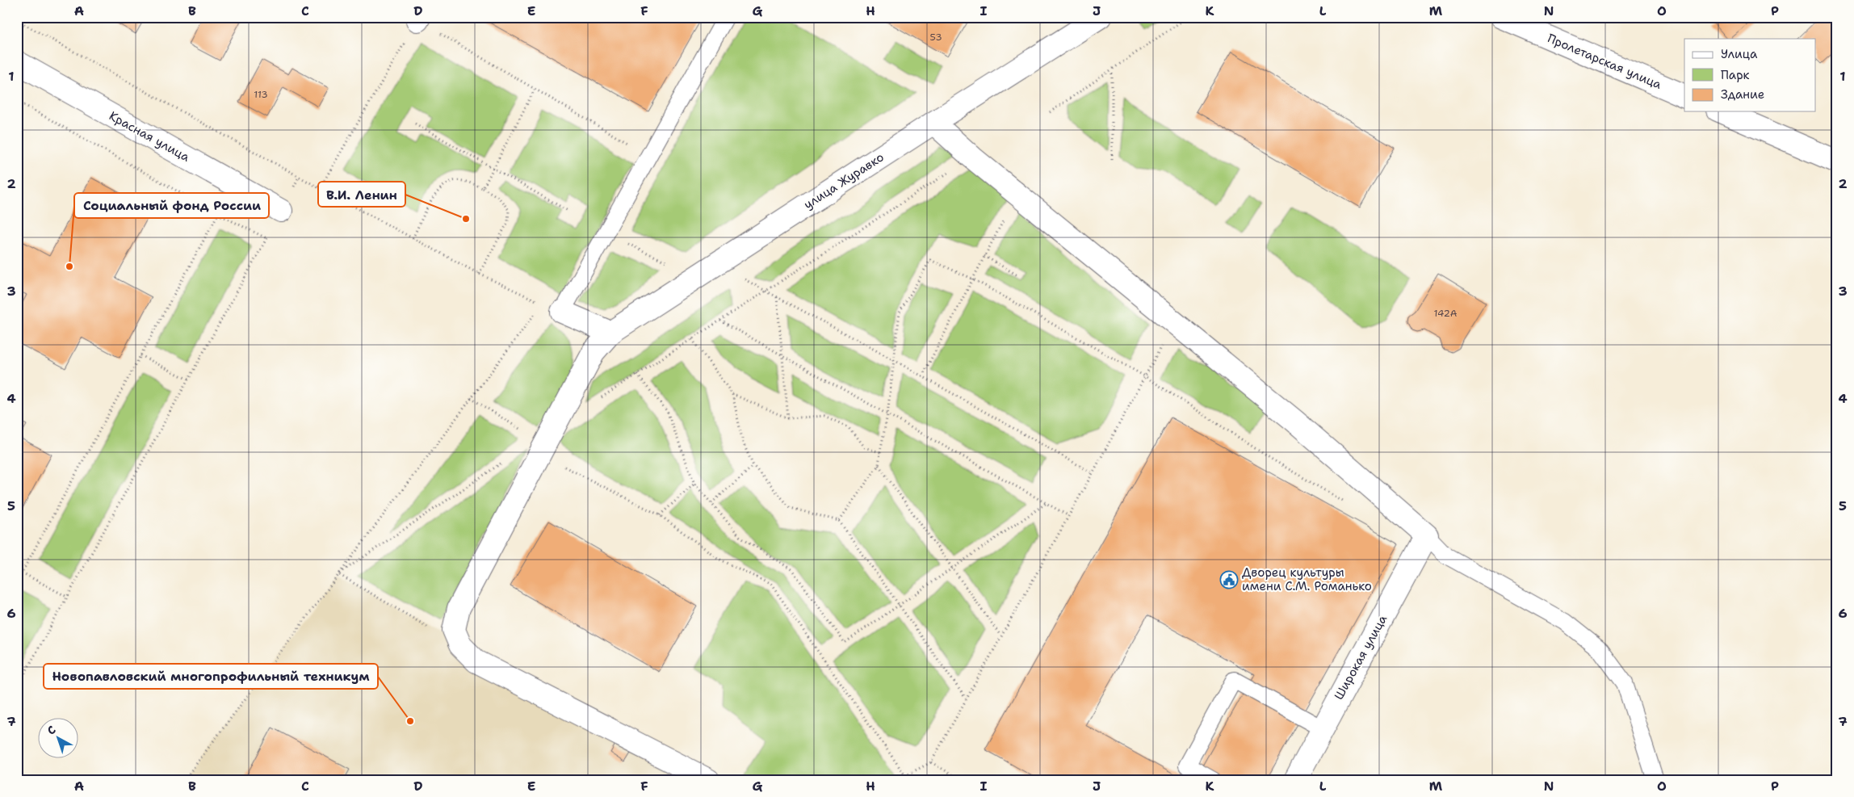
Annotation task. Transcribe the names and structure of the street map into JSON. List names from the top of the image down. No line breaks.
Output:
{"streets":{"street":["Пролетарская улица","Красная улица","улица Журавко","Широкая улица"]},"places":{"other":["В.И. Ленин","Социальный фонд России","Новопавловский многопрофильный техникум"],"public building":["Дворец культуры имени С.М. Романько"]},"house_numbers":["53","113","142А"],"legend":["Улица","Парк","Здание"],"north":"top left","grid":{"columns":["A","B","C","D","E","F","G","H","I","J","K","L","M","N","O","P"],"rows":["1","2","3","4","5","6","7"]}}
